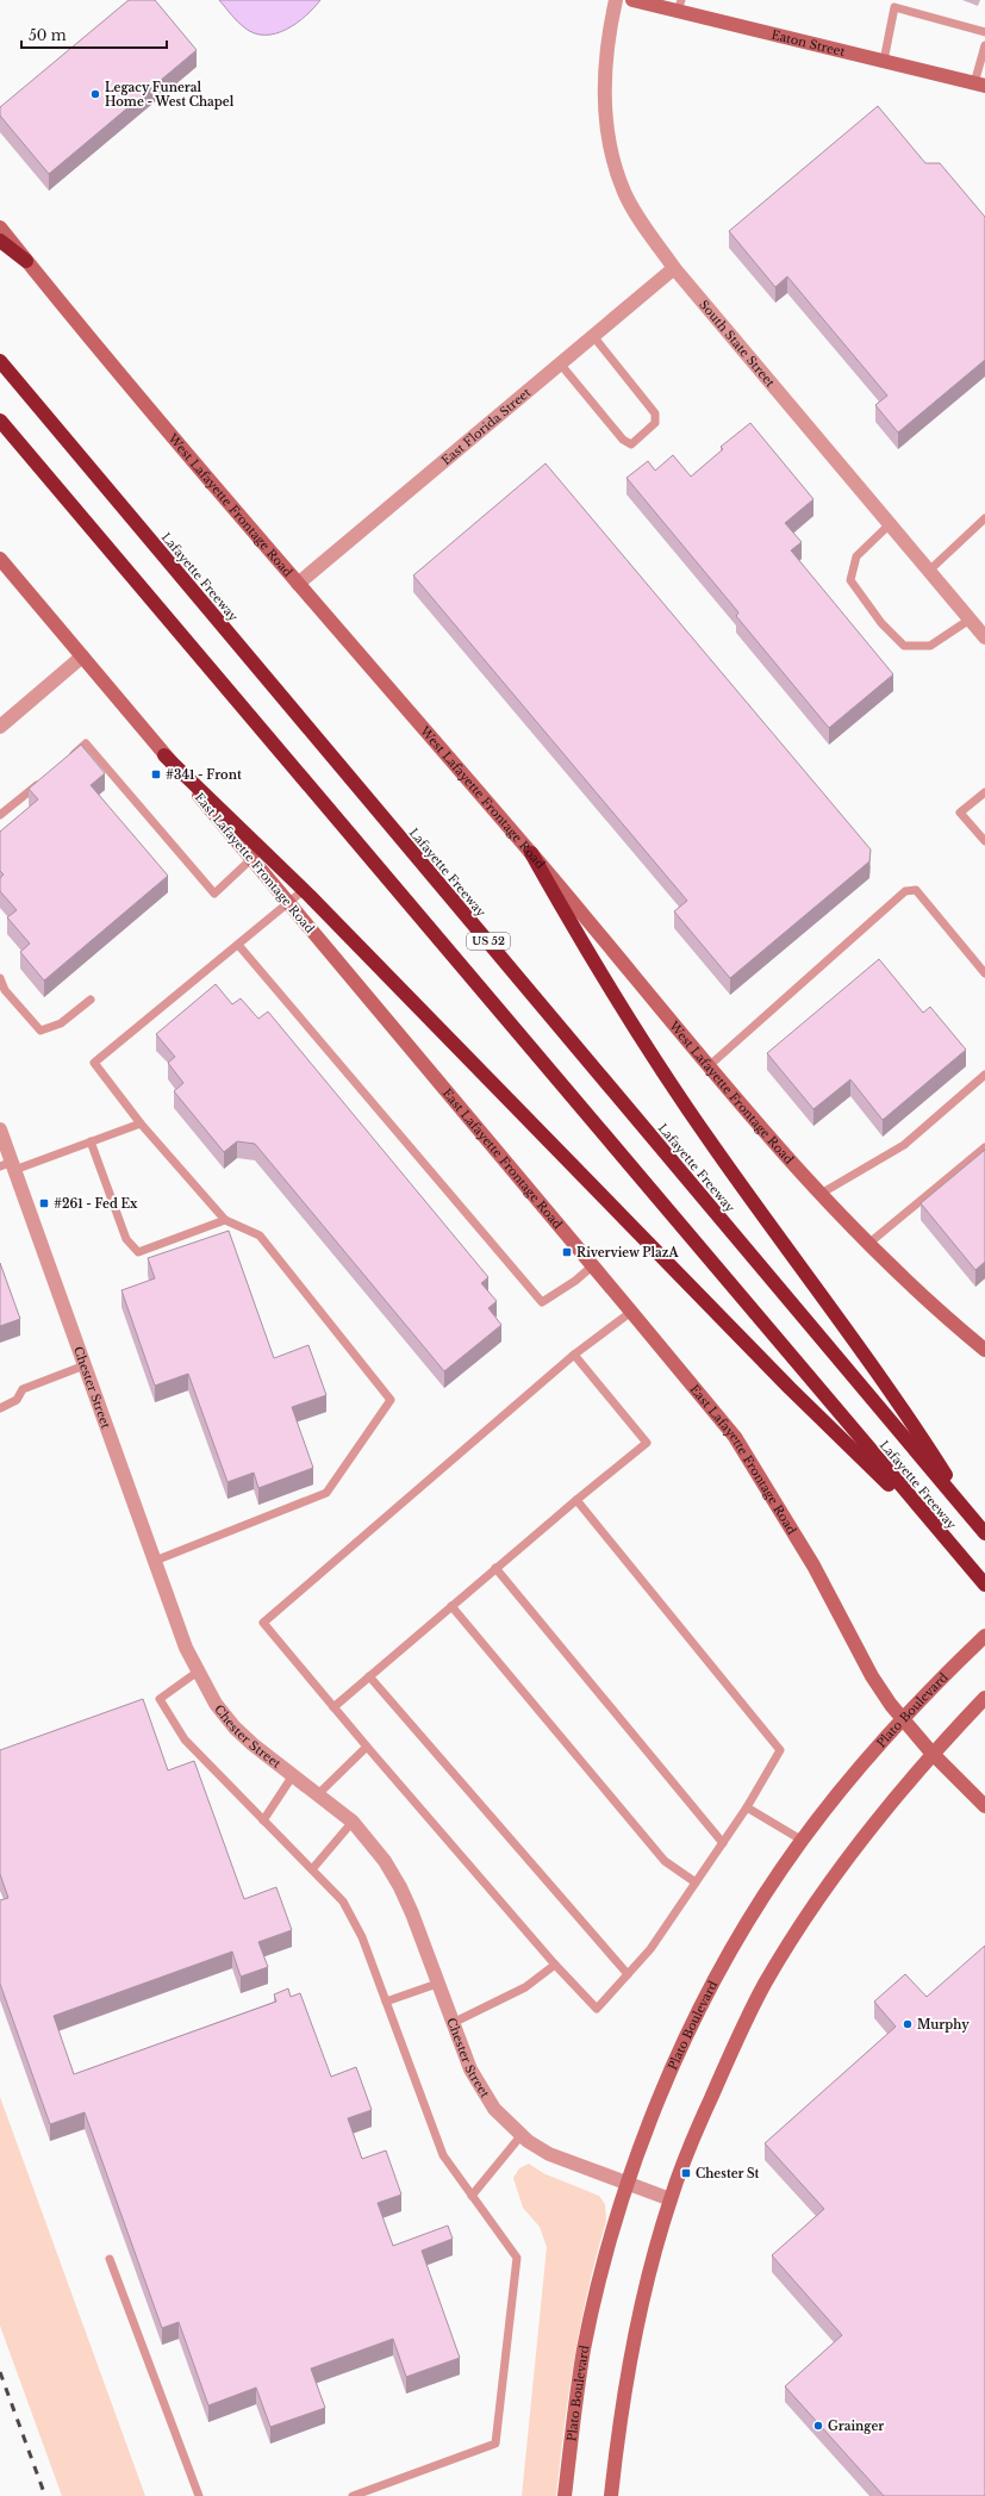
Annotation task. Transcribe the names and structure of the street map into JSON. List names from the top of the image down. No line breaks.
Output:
{"streets":{"highway":["Lafayette Freeway","US 52"],"main road":["Eaton Street","West Lafayette Frontage Road","East Lafayette Frontage Road","Plato Boulevard"],"street":["South State Street","East Florida Street","Chester Street"]},"crossings":[["South State Street","East Florida Street"],["East Florida Street","West Lafayette Frontage Road"],["East Lafayette Frontage Road","Plato Boulevard"],["Chester Street","Plato Boulevard"]],"places":{"other":["Legacy Funeral Home - West Chapel","Murphy","Grainger"],"transit":["#341 - Front","#261 - Fed Ex","Riverview PlazA","Chester St"]},"scale_bar":"50 m"}
